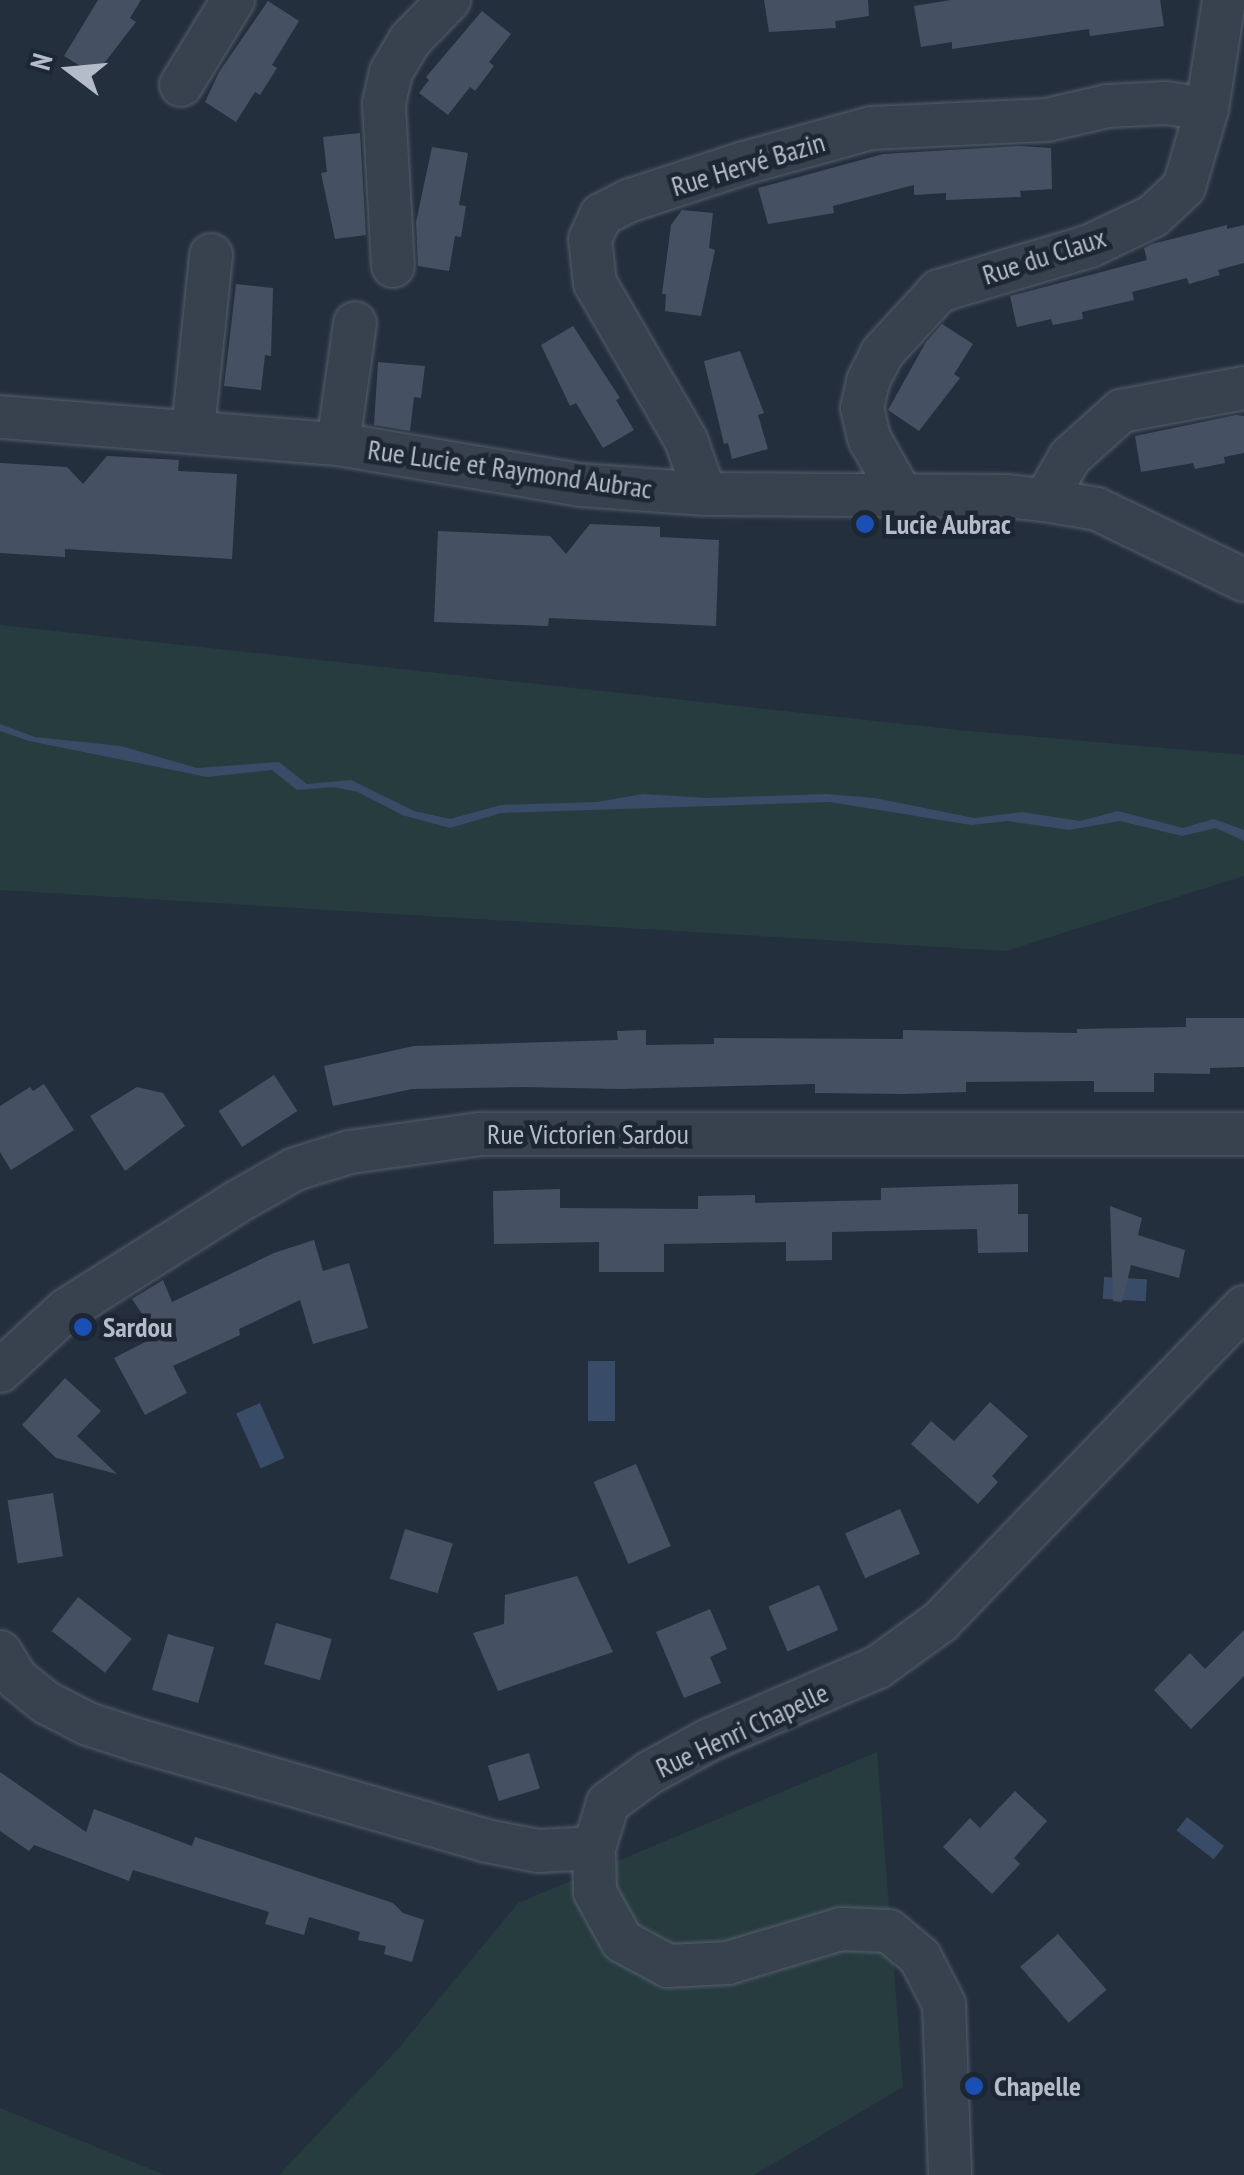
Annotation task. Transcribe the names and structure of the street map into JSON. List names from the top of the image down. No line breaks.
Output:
{"streets":{"street":["Rue Hervé Bazin","Rue du Claux","Rue Lucie et Raymond Aubrac","Rue Victorien Sardou","Rue Henri Chapelle"]},"crossings":[["Rue Hervé Bazin","Rue du Claux"],["Rue Hervé Bazin","Rue Lucie et Raymond Aubrac"],["Rue du Claux","Rue Lucie et Raymond Aubrac"]],"places":["Lucie Aubrac","Sardou","Chapelle"],"north":"left"}
